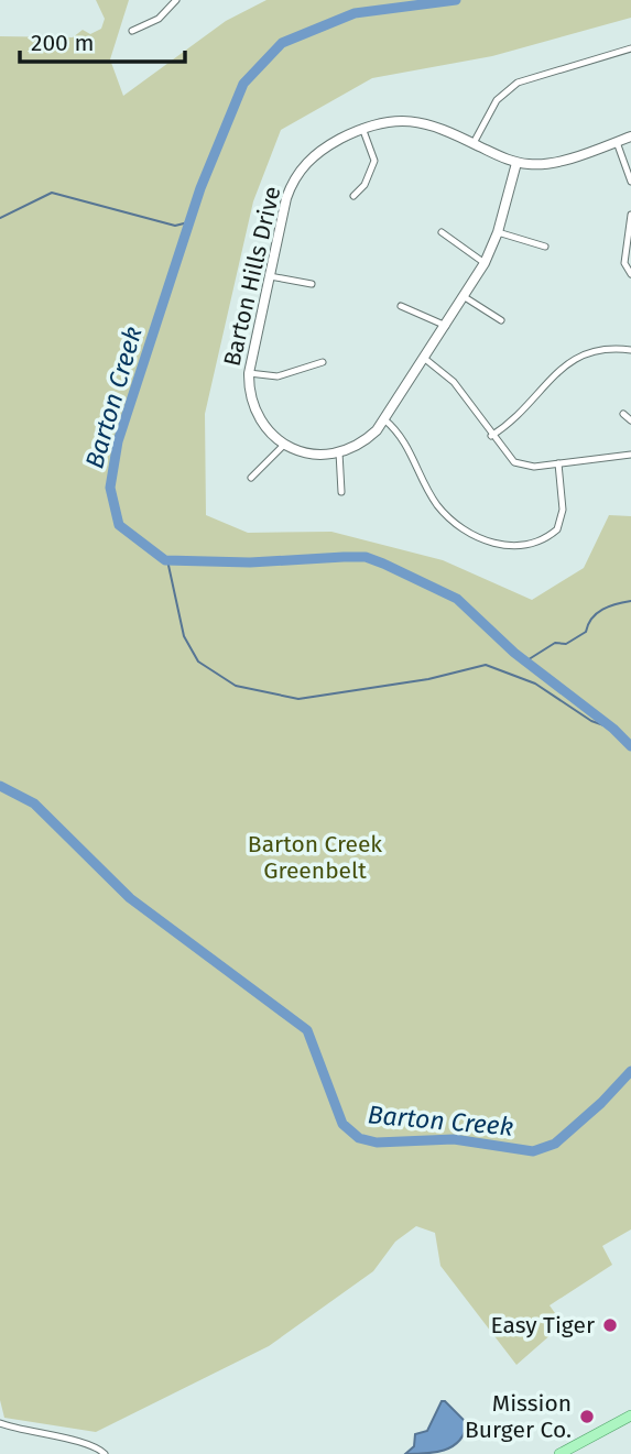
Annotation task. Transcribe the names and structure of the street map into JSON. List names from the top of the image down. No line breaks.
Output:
{"streets":{"street":["Barton Hills Drive"]},"water":["Barton Creek"],"parks":["Barton Creek Greenbelt"],"places":["Easy Tiger","Mission Burger Co."],"scale_bar":"200 m"}
